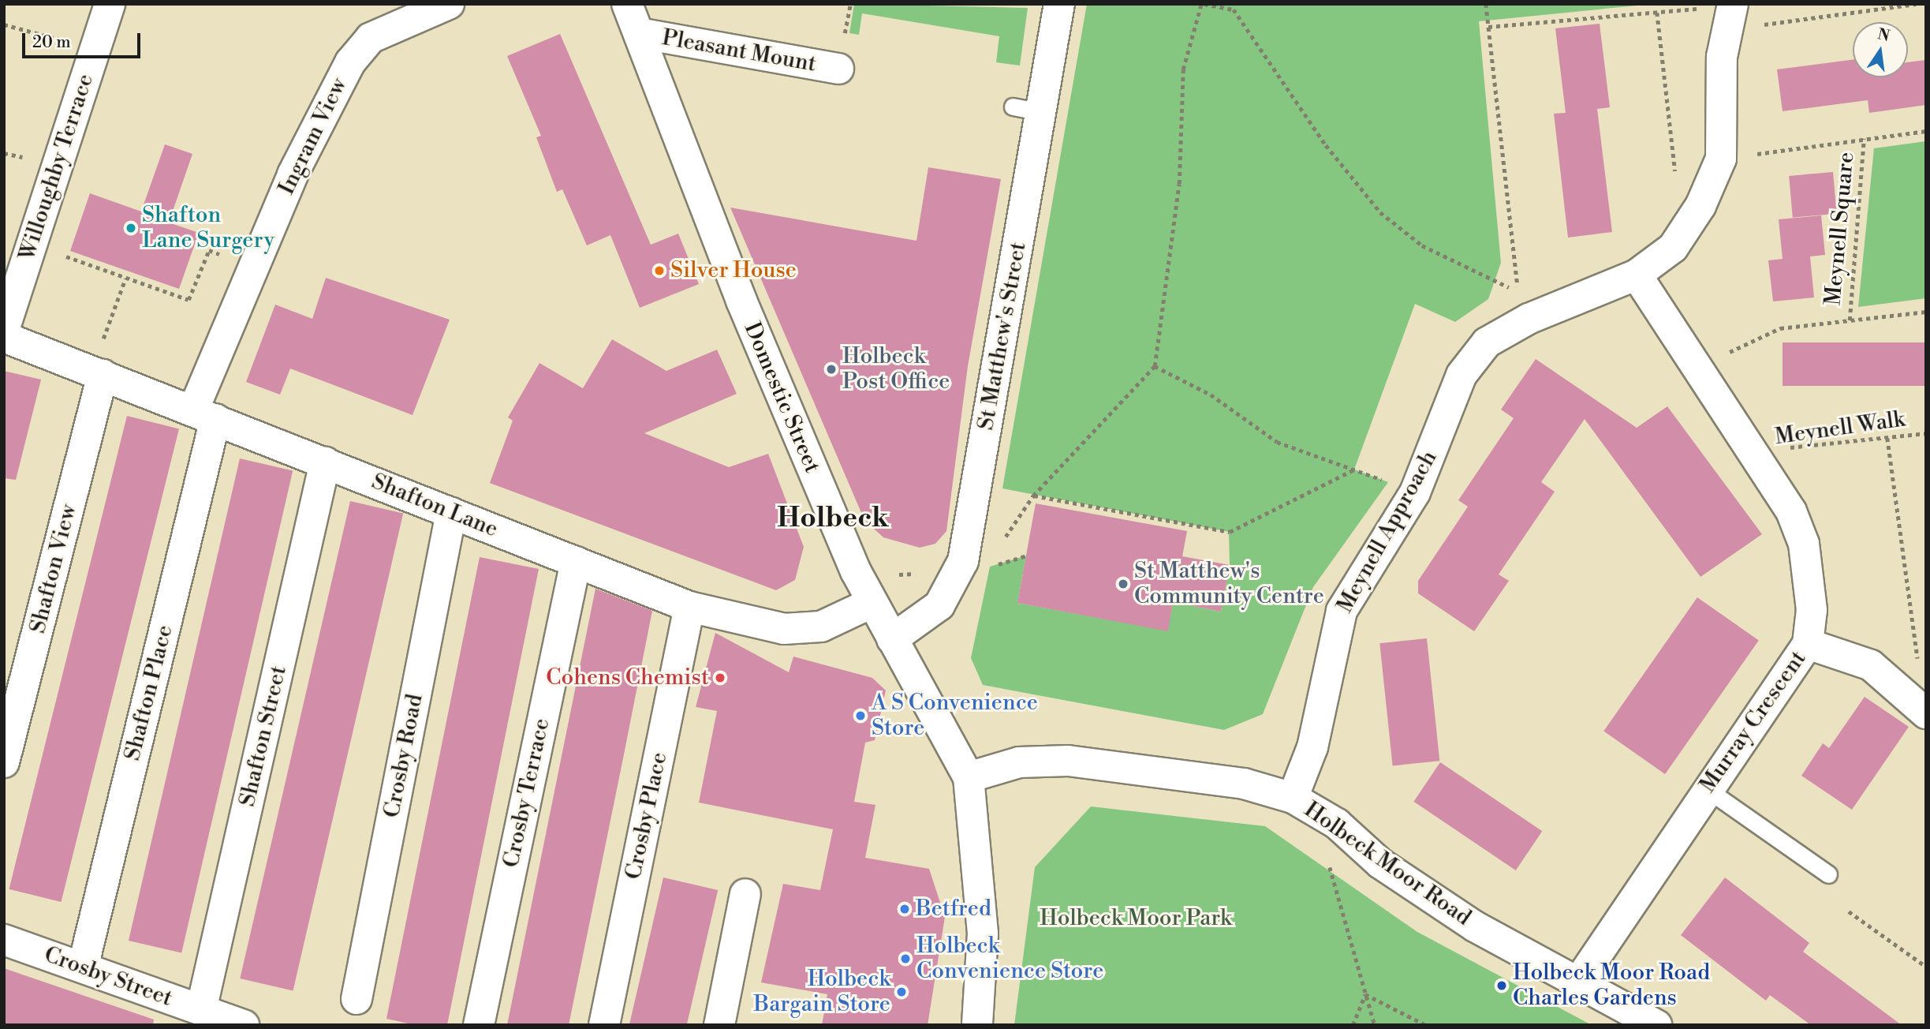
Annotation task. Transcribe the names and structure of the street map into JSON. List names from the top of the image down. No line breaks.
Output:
{"streets":{"street":["Pleasant Mount","Ingram View","Willoughby Terrace","St Matthew's Street","Domestic Street","Shafton Lane","Meynell Approach","Shafton View","Shafton Place","Murray Crescent","Shafton Street","Crosby Road","Crosby Terrace","Crosby Place","Holbeck Moor Road","Crosby Street"],"path":["Meynell Square","Meynell Walk"]},"crossings":[["Pleasant Mount","Domestic Street"],["Ingram View","Shafton Lane"],["Ingram View","Shafton Place"],["Meynell Square","Meynell Approach"],["Meynell Square","Murray Crescent"],["St Matthew's Street","Domestic Street"],["Domestic Street","Shafton Lane"],["Domestic Street","Holbeck Moor Road"],["Meynell Walk","Murray Crescent"],["Shafton Lane","Shafton View"],["Shafton Lane","Shafton Place"],["Shafton Lane","Shafton Street"],["Shafton Lane","Crosby Road"],["Shafton Lane","Crosby Terrace"],["Shafton Lane","Crosby Place"],["Meynell Approach","Murray Crescent"],["Meynell Approach","Holbeck Moor Road"],["Shafton Place","Crosby Street"],["Murray Crescent","Holbeck Moor Road"],["Shafton Street","Crosby Street"]],"districts":["Holbeck"],"parks":["Holbeck Moor Park"],"places":["Shafton Lane Surgery","Silver House","Holbeck Post Office","St Matthew's Community Centre","Cohens Chemist","A S Convenience Store","Betfred","Holbeck Convenience Store","Holbeck Moor Road Charles Gardens","Holbeck Bargain Store"],"scale_bar":"20 m","north":"top"}
